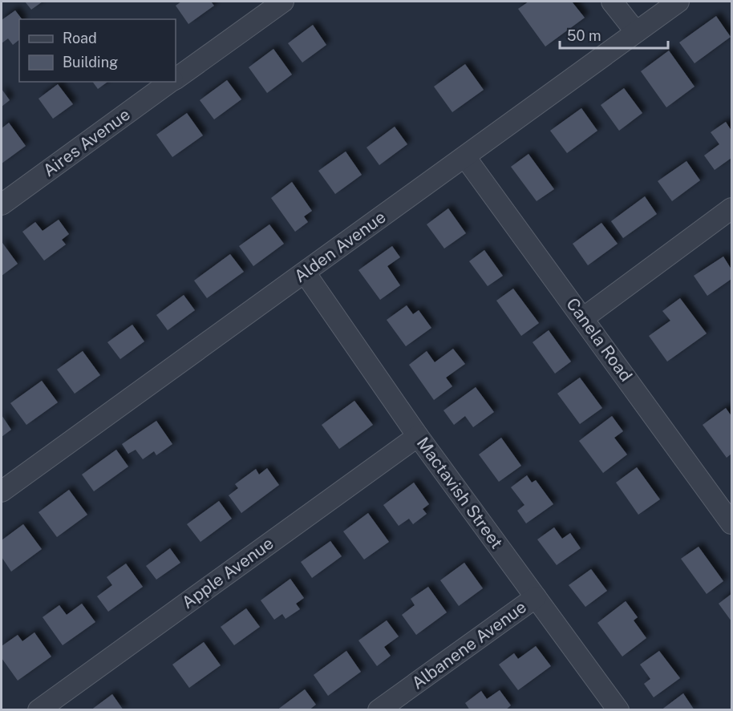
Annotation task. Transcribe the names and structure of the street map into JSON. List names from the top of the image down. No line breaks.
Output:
{"streets":{"street":["Aires Avenue","Alden Avenue","Canela Road","Mactavish Street","Apple Avenue","Albanene Avenue"]},"crossings":[["Alden Avenue","Canela Road"],["Alden Avenue","Mactavish Street"],["Mactavish Street","Apple Avenue"],["Mactavish Street","Albanene Avenue"]],"legend":["Road","Building"],"scale_bar":"50 m"}
